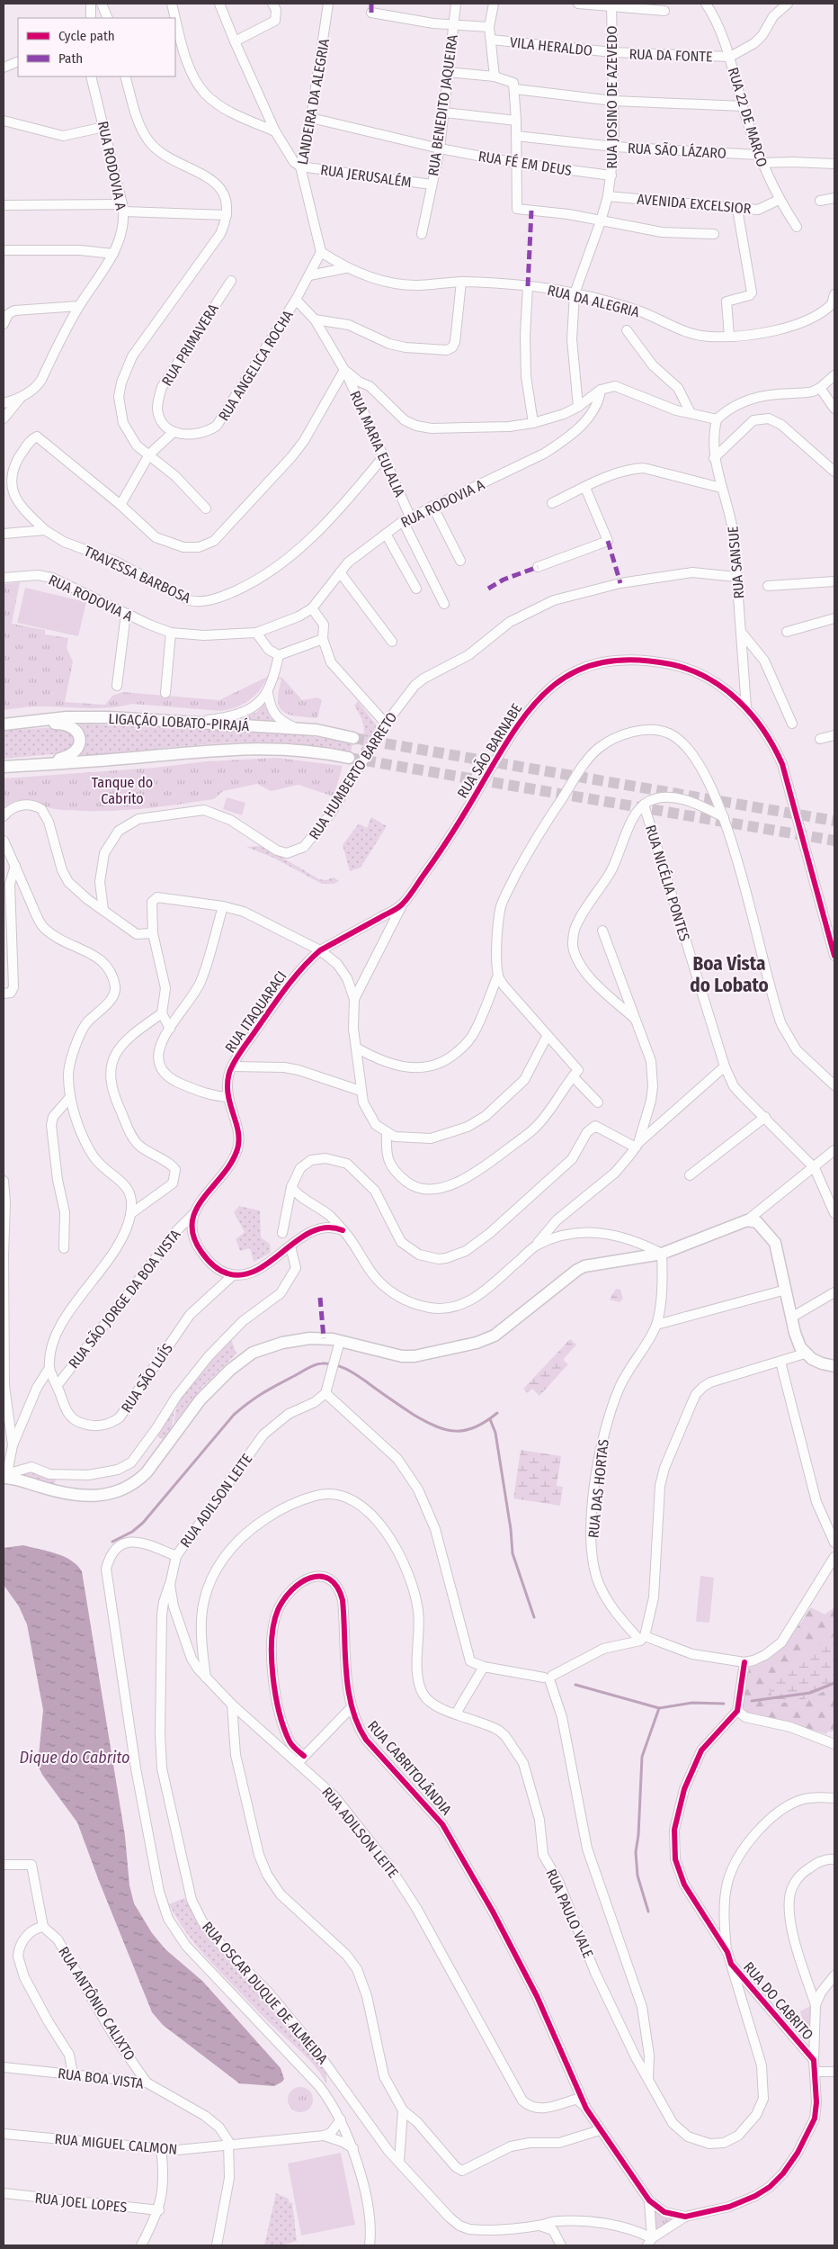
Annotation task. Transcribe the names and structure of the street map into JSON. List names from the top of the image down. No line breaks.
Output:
{"streets":{"main road":["LIGAÇÃO LOBATO-PIRAJÁ"],"street":["VILA HERALDO","RUA DA FONTE","RUA JOSINO DE AZEVEDO","LANDEIRA DA ALEGRIA","RUA BENEDITO JAQUEIRA","RUA 22 DE MARCO","RUA SÃO LÁZARO","RUA FÉ EM DEUS","RUA RODOVIA A","RUA JERUSALÉM","AVENIDA EXCELSIOR","RUA DA ALEGRIA","RUA PRIMAVERA","RUA ANGELICA ROCHA","RUA MARIA EULALIA","RUA SANSUE","TRAVESSA BARBOSA","RUA SÃO BARNABE","RUA HUMBERTO BARRETO","RUA NICÉLIA PONTES","RUA ITAQUARACI","RUA SÃO JORGE DA BOA VISTA","RUA SÃO LUÍS","RUA DAS HORTAS","RUA ADILSON LEITE","RUA CABRITOLÂNDIA","RUA PAULO VALE","RUA OSCAR DUQUE DE ALMEIDA","RUA DO CABRITO","RUA ANTÔNIO CALIXTO","RUA BOA VISTA","RUA MIGUEL CALMON","RUA JOEL LOPES"]},"crossings":[["VILA HERALDO","RUA DA FONTE"],["VILA HERALDO","RUA JOSINO DE AZEVEDO"],["RUA DA FONTE","RUA JOSINO DE AZEVEDO"],["RUA DA FONTE","RUA 22 DE MARCO"],["RUA JOSINO DE AZEVEDO","RUA SÃO LÁZARO"],["RUA JOSINO DE AZEVEDO","RUA FÉ EM DEUS"],["RUA JOSINO DE AZEVEDO","AVENIDA EXCELSIOR"],["RUA JOSINO DE AZEVEDO","RUA DA ALEGRIA"],["LANDEIRA DA ALEGRIA","RUA FÉ EM DEUS"],["LANDEIRA DA ALEGRIA","RUA JERUSALÉM"],["LANDEIRA DA ALEGRIA","RUA DA ALEGRIA"],["LANDEIRA DA ALEGRIA","RUA ANGELICA ROCHA"],["RUA BENEDITO JAQUEIRA","RUA FÉ EM DEUS"],["RUA BENEDITO JAQUEIRA","RUA JERUSALÉM"],["RUA 22 DE MARCO","RUA SÃO LÁZARO"],["RUA 22 DE MARCO","AVENIDA EXCELSIOR"],["RUA RODOVIA A","RUA MARIA EULALIA"],["RUA DA ALEGRIA","RUA ANGELICA ROCHA"],["RUA PRIMAVERA","RUA ANGELICA ROCHA"],["RUA ANGELICA ROCHA","RUA MARIA EULALIA"],["RUA MARIA EULALIA","TRAVESSA BARBOSA"],["RUA SANSUE","RUA SÃO BARNABE"],["RUA SANSUE","RUA HUMBERTO BARRETO"],["RUA SÃO BARNABE","RUA ITAQUARACI"],["RUA ITAQUARACI","RUA SÃO JORGE DA BOA VISTA"],["RUA SÃO JORGE DA BOA VISTA","RUA SÃO LUÍS"],["RUA ADILSON LEITE","RUA CABRITOLÂNDIA"],["RUA ADILSON LEITE","RUA PAULO VALE"],["RUA ADILSON LEITE","RUA OSCAR DUQUE DE ALMEIDA"],["RUA CABRITOLÂNDIA","RUA DO CABRITO"],["RUA PAULO VALE","RUA DO CABRITO"],["RUA OSCAR DUQUE DE ALMEIDA","RUA DO CABRITO"],["RUA ANTÔNIO CALIXTO","RUA BOA VISTA"],["RUA BOA VISTA","RUA MIGUEL CALMON"]],"districts":["Boa Vista do Lobato"],"water":["Dique do Cabrito"],"parks":["Tanque do Cabrito"],"legend":["Cycle path","Path"]}
